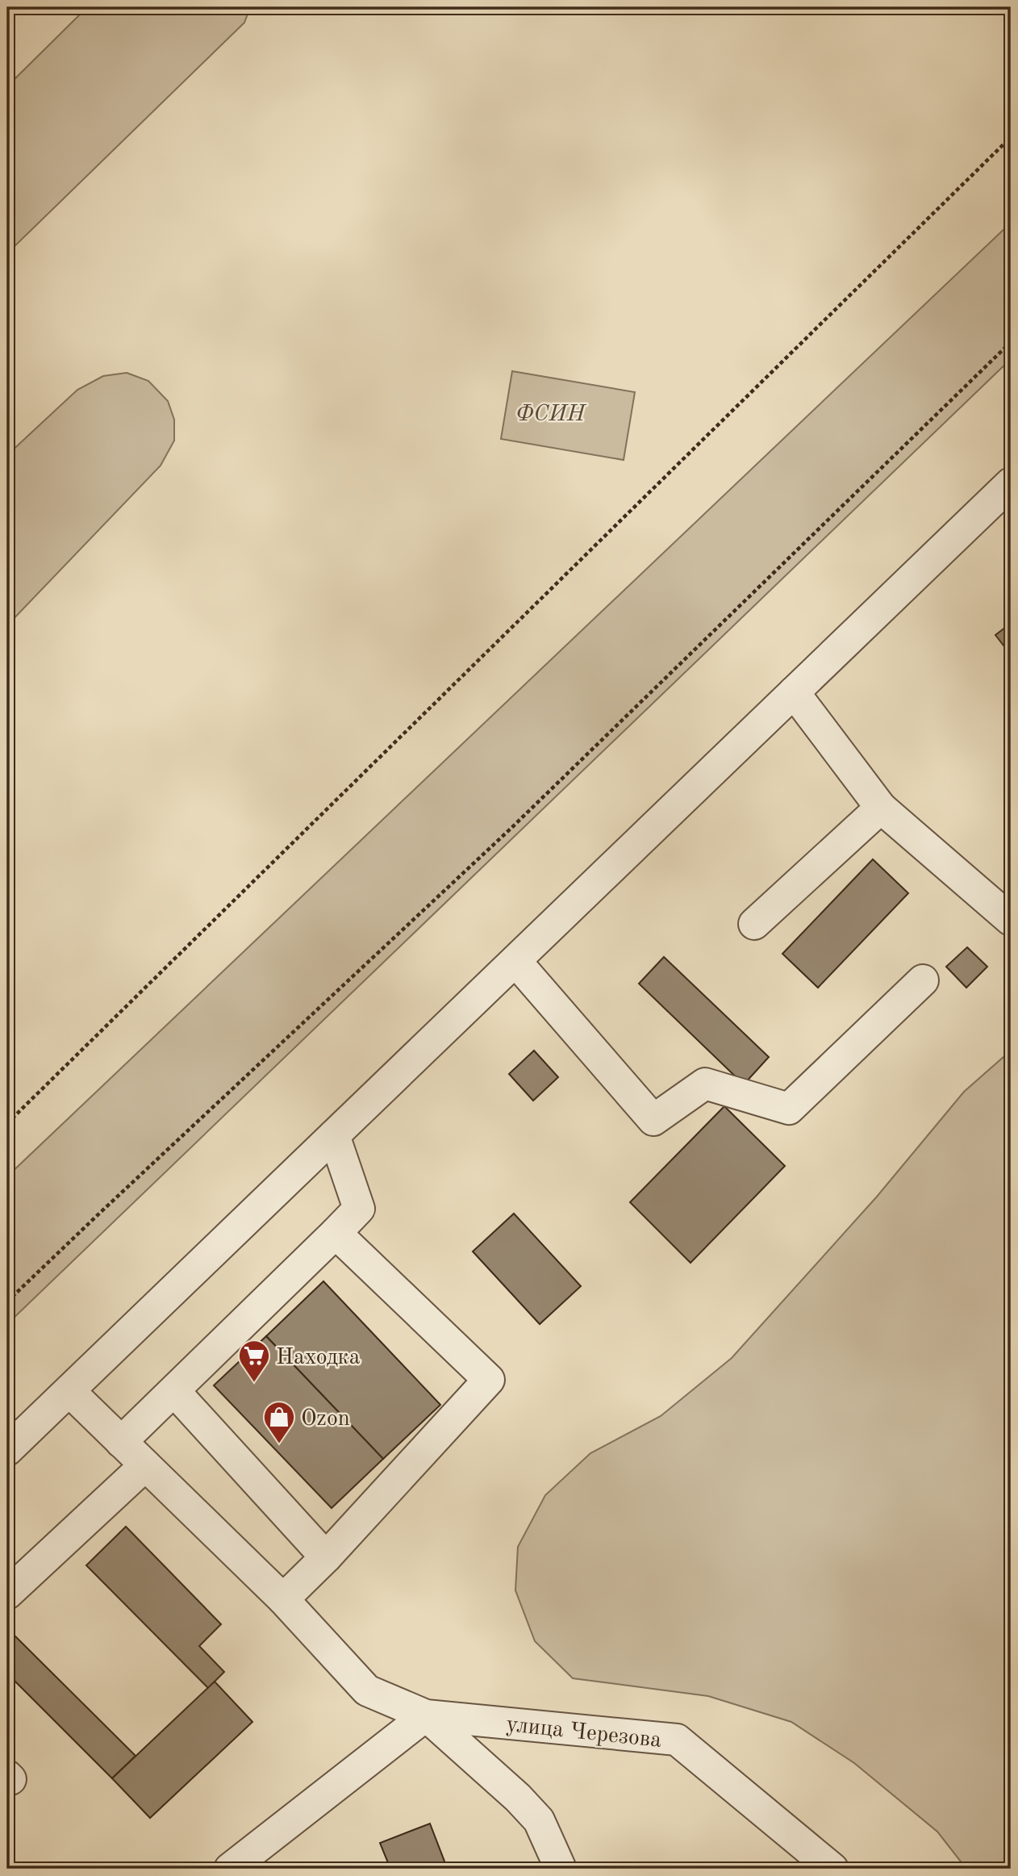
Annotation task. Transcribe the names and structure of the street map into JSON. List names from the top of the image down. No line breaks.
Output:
{"streets":{"street":["улица Черезова"]},"parks":["ФСИН"],"places":{"supermarket":["Находка"],"shop":["Ozon"]}}
